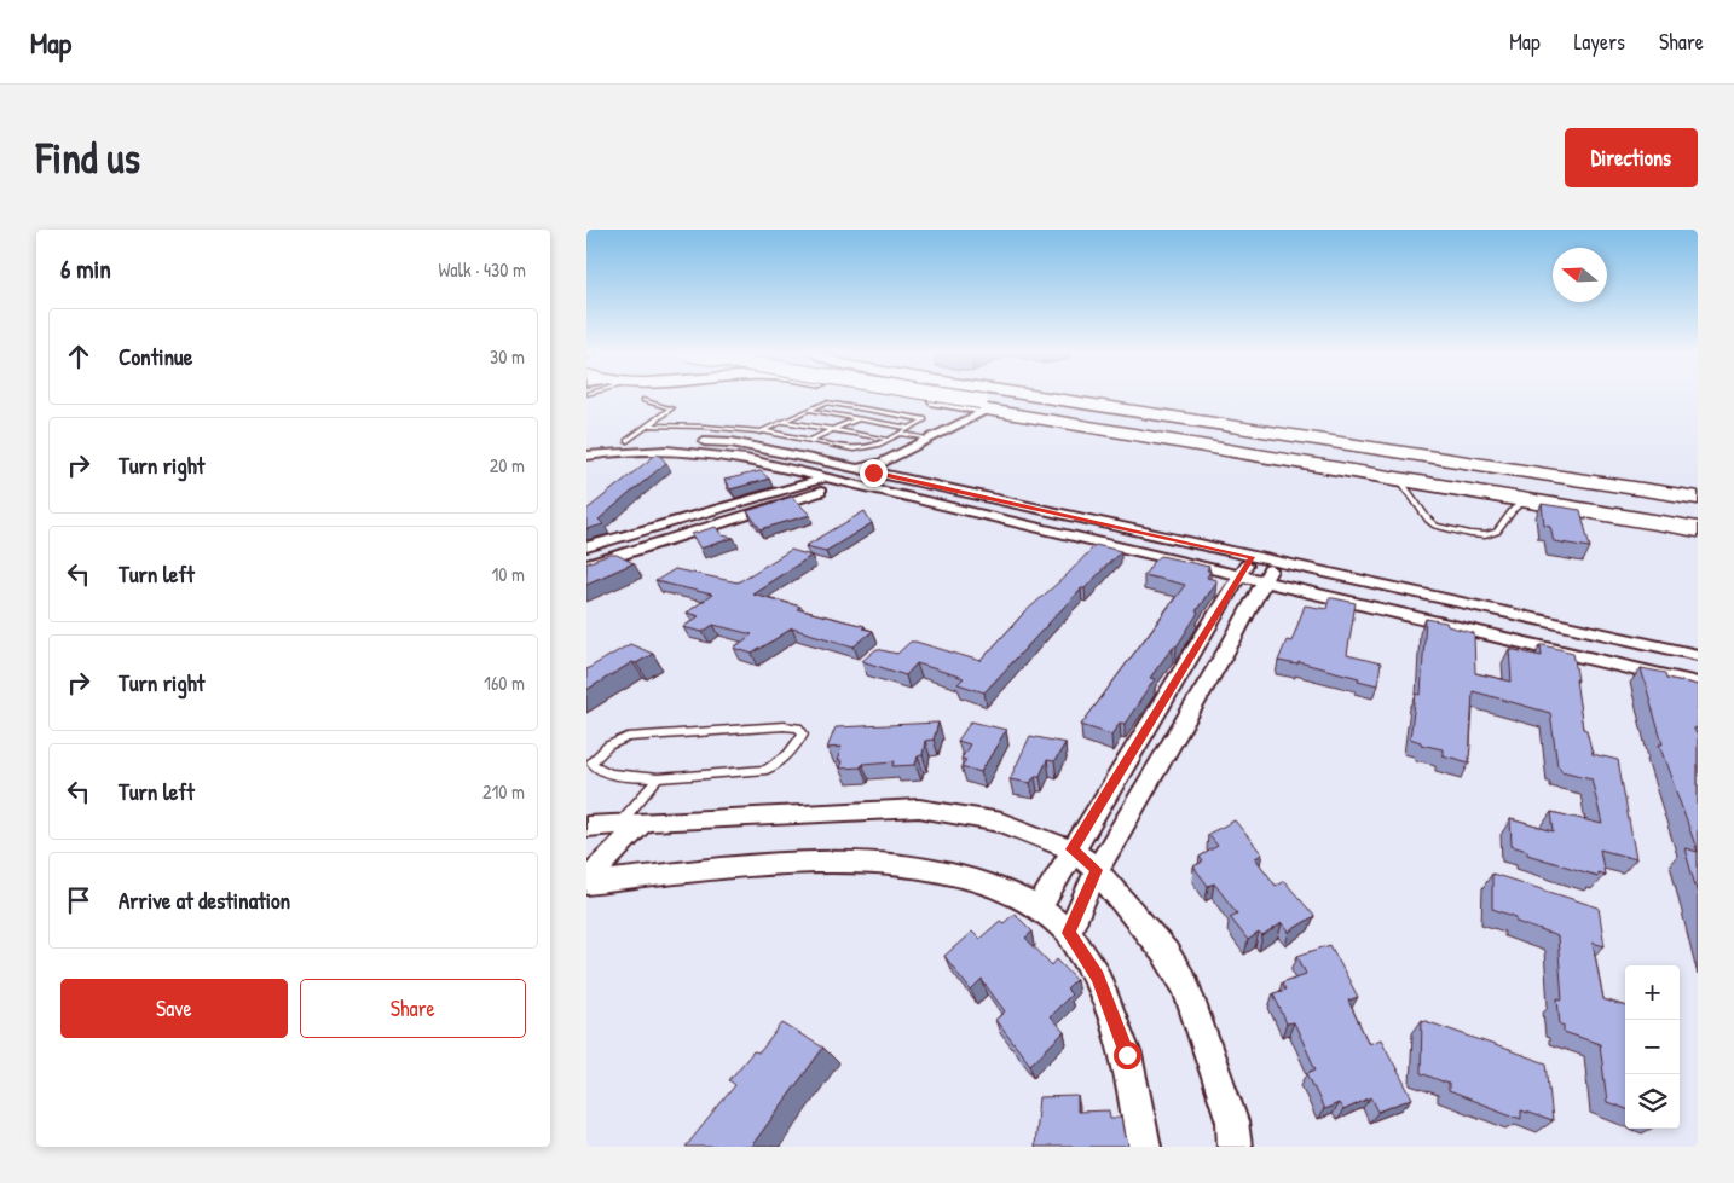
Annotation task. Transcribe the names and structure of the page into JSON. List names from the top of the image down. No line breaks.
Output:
{"north":"left","page":{"header":"Map","nav":["Map","Layers","Share"],"buttons":["Directions",["Save","Share"]],"title":"Find us","heading":["6 min","Walk · 430 m"],"list":[["Continue","30 m"],["Turn right","20 m"],["Turn left","10 m"],["Turn right","160 m"],["Turn left","210 m"],"Arrive at destination"],"map_buttons":["+","−"]}}
